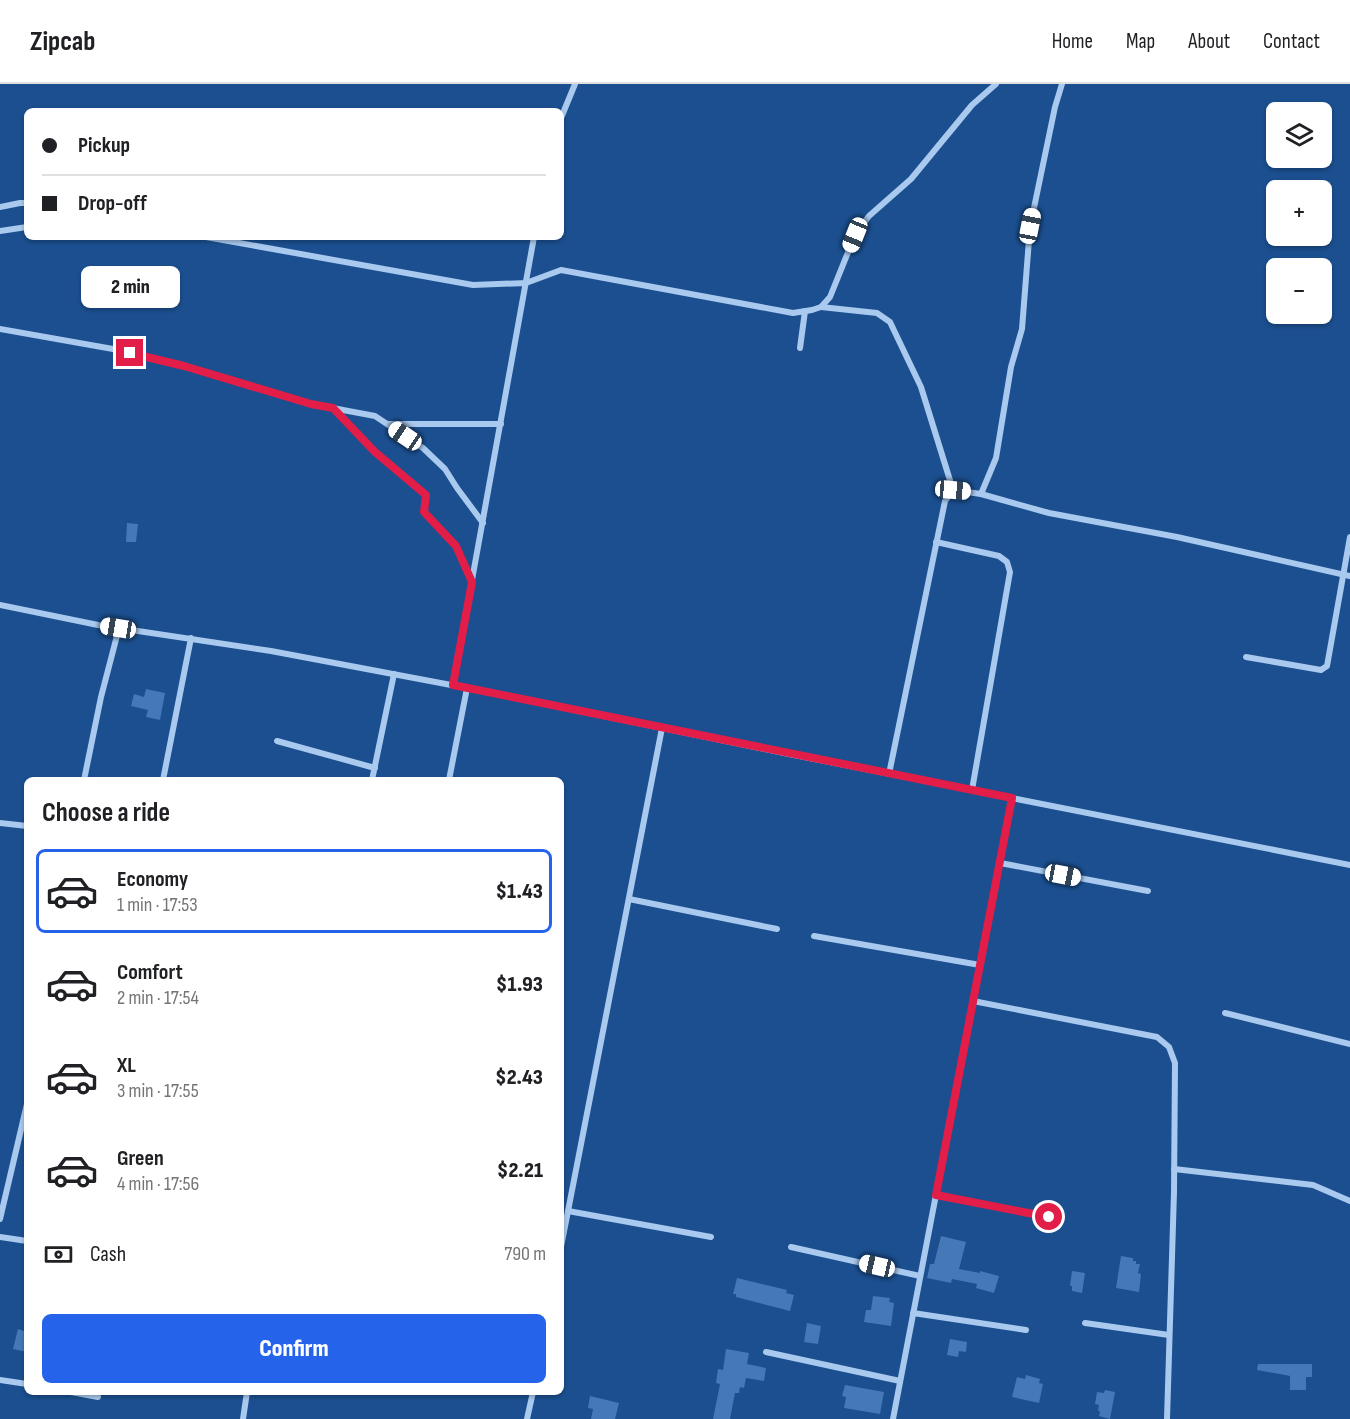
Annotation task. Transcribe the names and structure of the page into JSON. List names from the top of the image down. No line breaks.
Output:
{"page":{"header":"Zipcab","nav":["Home","Map","About","Contact"],"map_buttons":["+","−"],"banner":["Pickup","Drop-off"],"bubble":"2 min","heading":"Choose a ride","list":[{"name":"Economy","note":"1 min · 17:53","value":"$1.43"},{"name":"Comfort","note":"2 min · 17:54","value":"$1.93"},{"name":"XL","note":"3 min · 17:55","value":"$2.43"},{"name":"Green","note":"4 min · 17:56","value":"$2.21"}],"pay":["Cash","790 m"],"buttons":"Confirm"}}
